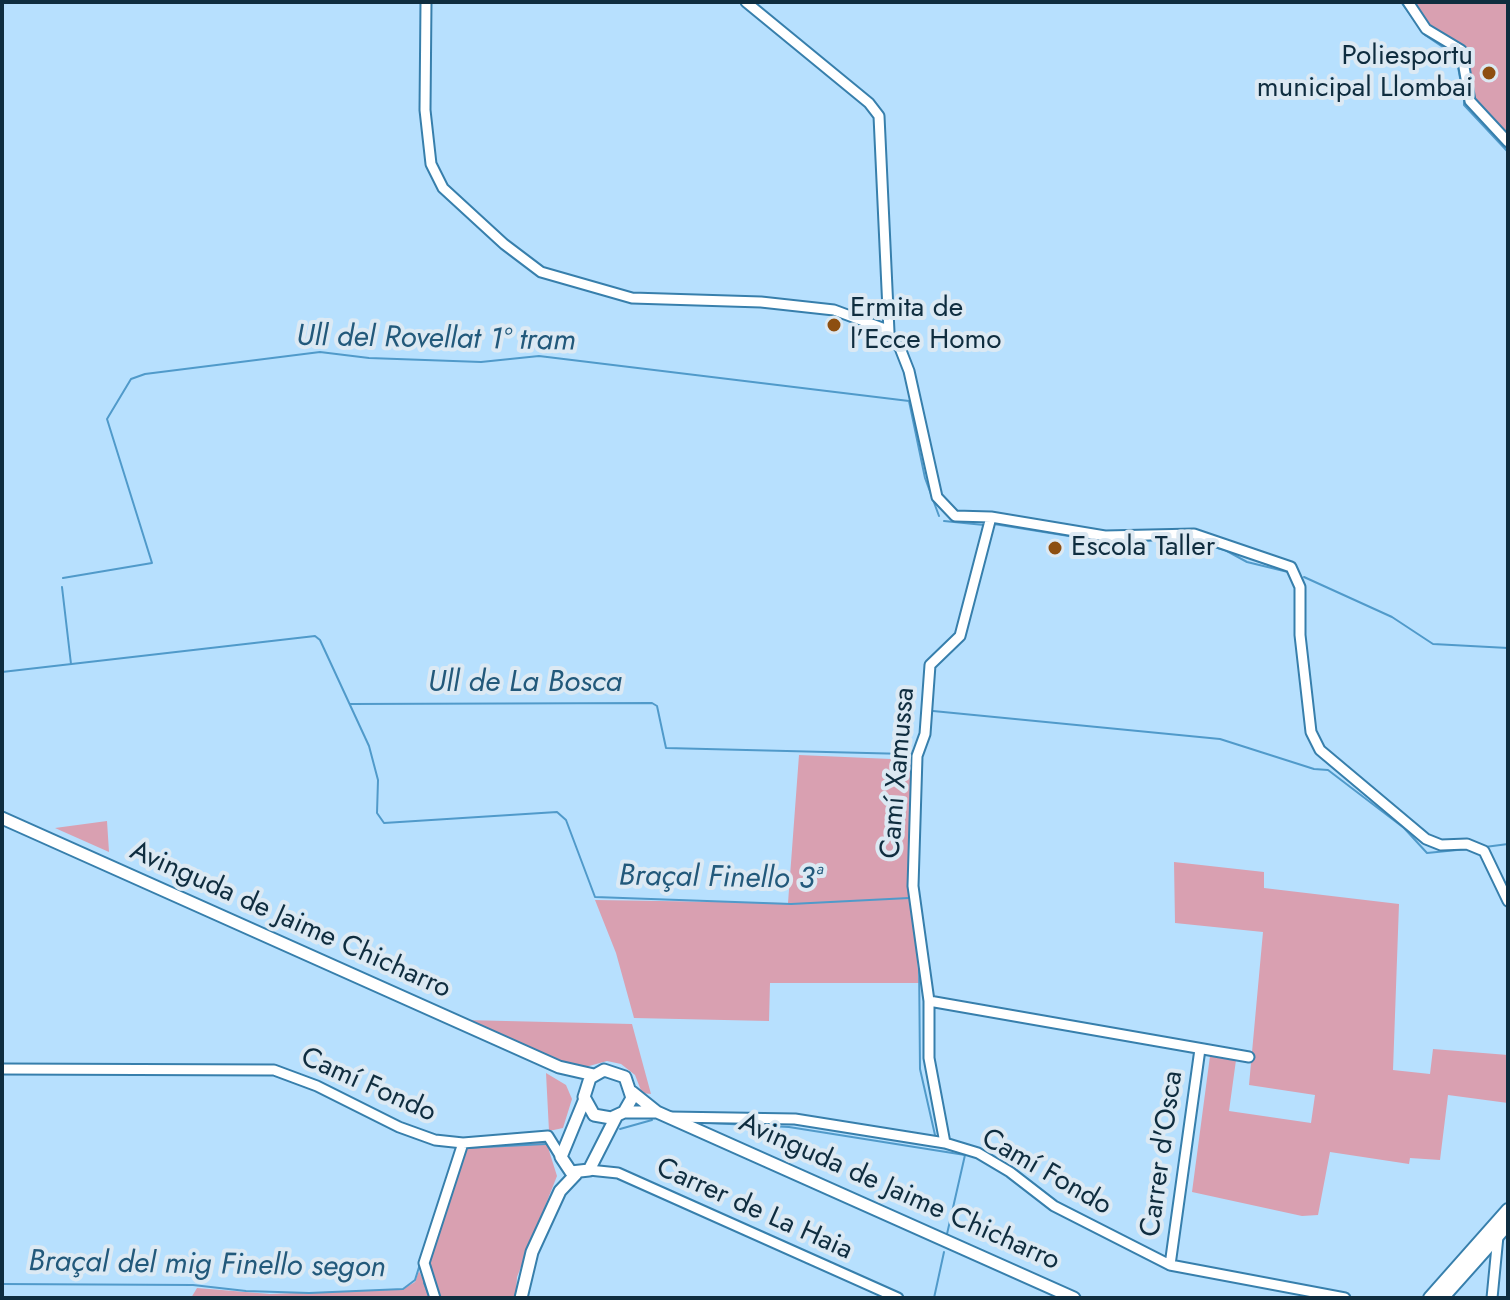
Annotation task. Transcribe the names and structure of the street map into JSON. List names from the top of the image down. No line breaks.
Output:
{"streets":{"street":["Camí Xamussa","Avinguda de Jaime Chicharro","Camí Fondo","Carrer d'Osca","Carrer de La Haia"]},"crossings":[["Camí Xamussa","Camí Fondo"],["Avinguda de Jaime Chicharro","Camí Fondo"],["Camí Fondo","Carrer d'Osca"]],"water":["Ull del Rovellat 1º tram","Ull de La Bosca","Braçal Finello 3ª","Braçal del mig Finello segon"],"places":["Poliesportu municipal Llombai","Ermita de l’Ecce Homo","Escola Taller"]}
